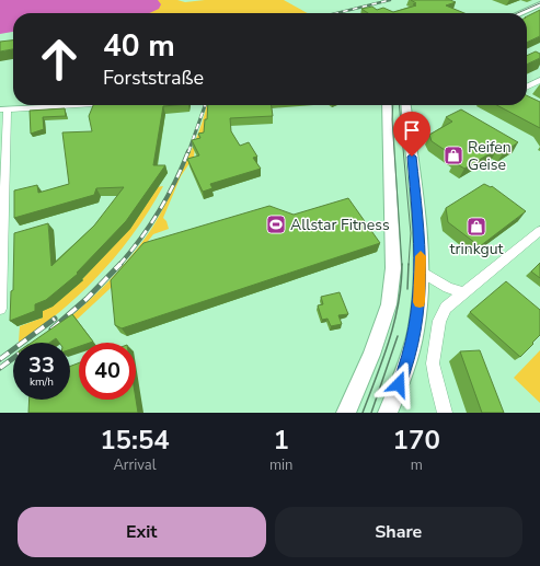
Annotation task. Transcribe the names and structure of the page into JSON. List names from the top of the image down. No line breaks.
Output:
{"places":{"shop":["Reifen Geise","trinkgut"],"sports":["Allstar Fitness"]},"page":{"turn":["40 m","Forststraße"],"speed":"33 km/h","limit":"40","eta":["15:54","Arrival","1","min","170","m"],"buttons":["Exit","Share"]}}
